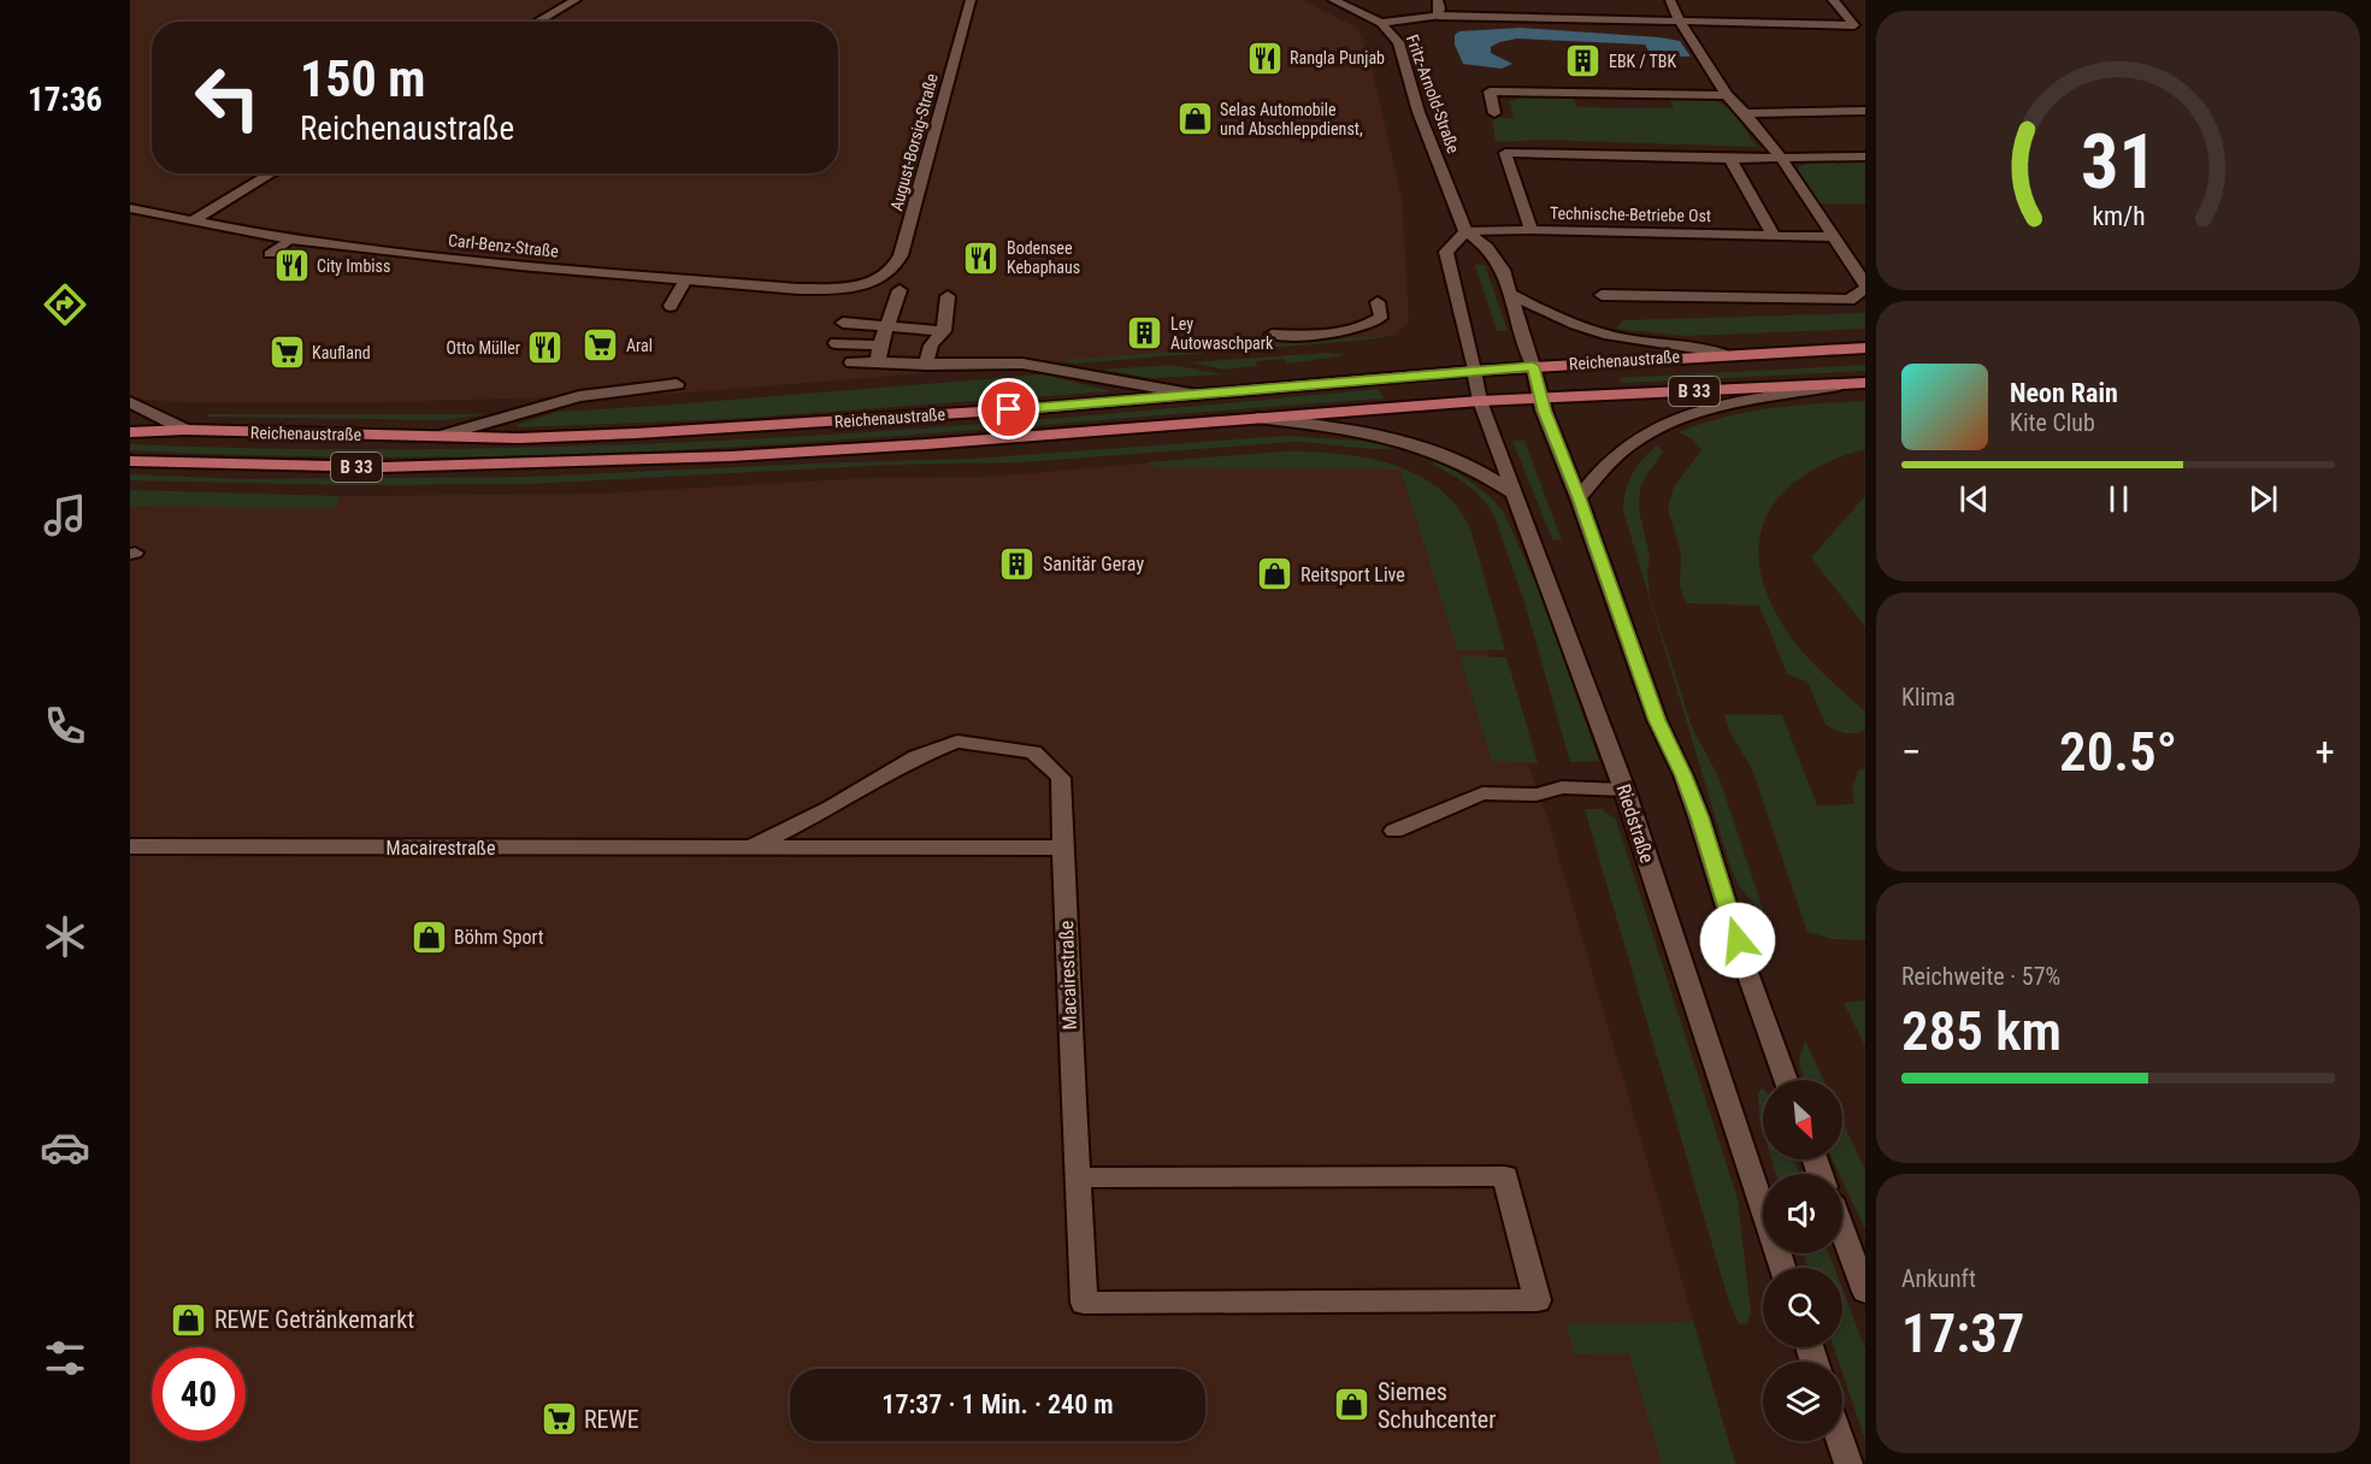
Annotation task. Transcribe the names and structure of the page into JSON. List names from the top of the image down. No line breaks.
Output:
{"streets":{"main road":["Reichenaustraße","B 33"],"street":["Fritz-Arnold-Straße","August-Borsig-Straße","Technische-Betriebe Ost","Carl-Benz-Straße","Riedstraße","Macairestraße"]},"crossings":[["Fritz-Arnold-Straße","Reichenaustraße"],["August-Borsig-Straße","Carl-Benz-Straße"],["Reichenaustraße","Riedstraße"]],"places":{"restaurant":["Rangla Punjab","Bodensee Kebaphaus","City Imbiss","Otto Müller"],"building":["EBK / TBK","Ley Autowaschpark","Sanitär Geray"],"shop":["Selas Automobile und Abschleppdienst,","Reitsport Live","Böhm Sport","REWE Getränkemarkt","Siemes Schuhcenter"],"supermarket":["Aral","Kaufland","REWE"]},"north":"bottom right","page":{"tabs":"17:36","turn":["150 m","Reichenaustraße"],"song":["Neon Rain","Kite Club"],"tile":["Klima",["Reichweite · 57%","285 km"],["Ankunft","17:37"]],"heat":["−","20.5°","+"],"limit":"40","trip":"17:37 · 1 Min. · 240 m","gauge":["31","km/h"]}}
